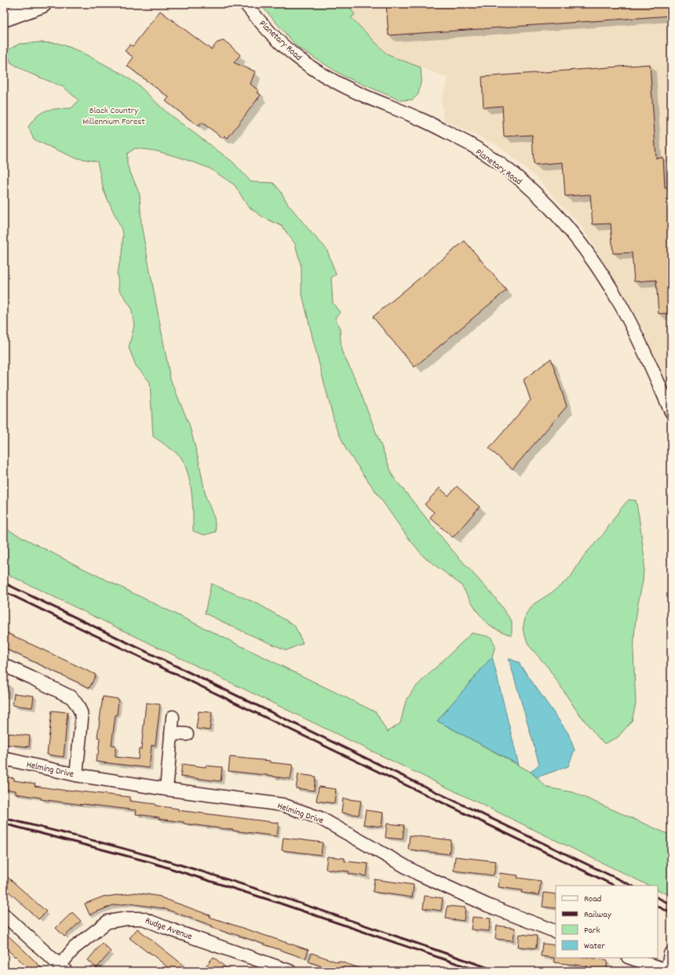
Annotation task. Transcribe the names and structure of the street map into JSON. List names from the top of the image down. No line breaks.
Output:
{"streets":{"street":["Planetary Road","Helming Drive","Rudge Avenue"]},"parks":["Black Country Millennium Forest"],"legend":["Road","Railway","Park","Water"]}
